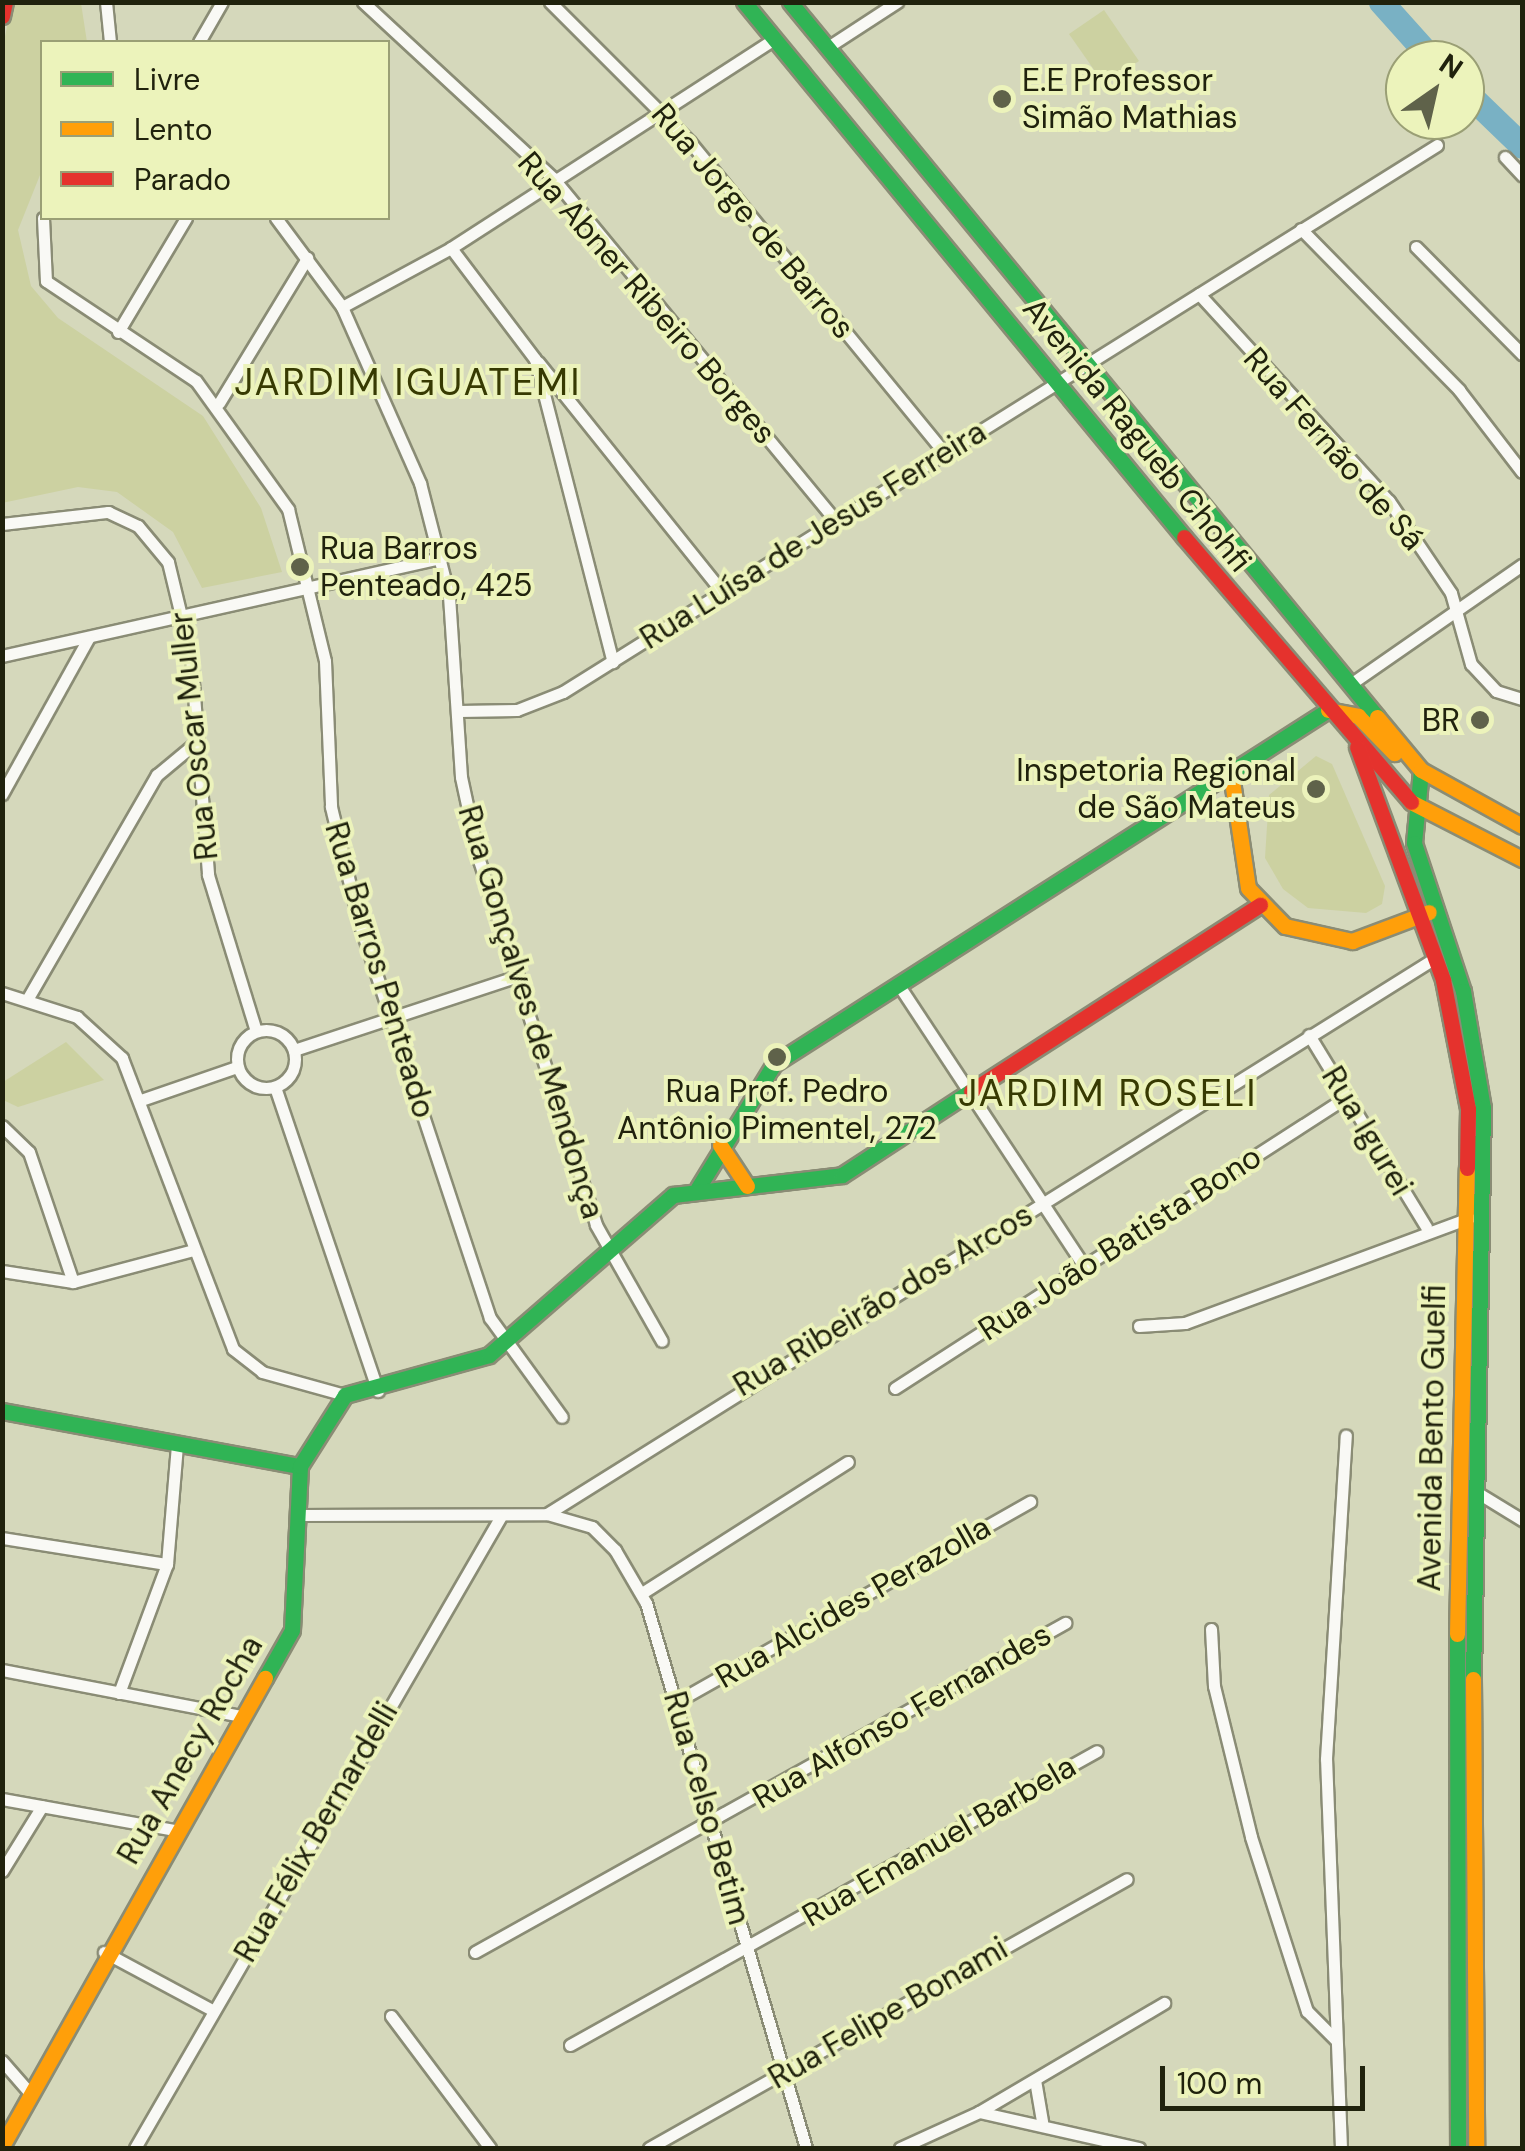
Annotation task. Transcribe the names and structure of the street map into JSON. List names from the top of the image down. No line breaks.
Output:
{"streets":{"main road":["Avenida Ragueb Chohfi","Avenida Bento Guelfi","Rua Anecy Rocha"],"street":["Rua Jorge de Barros","Rua Abner Ribeiro Borges","Rua Fernão de Sá","Rua Luísa de Jesus Ferreira","Rua Oscar Muller","Rua Barros Penteado","Rua Gonçalves de Mendonça","Rua Igurei","Rua João Batista Bono","Rua Ribeirão dos Arcos","Rua Alcides Perazolla","Rua Alfonso Fernandes","Rua Celso Betim","Rua Félix Bernardelli","Rua Emanuel Barbela","Rua Felipe Bonami"]},"crossings":[["Rua Jorge de Barros","Rua Luísa de Jesus Ferreira"],["Rua Abner Ribeiro Borges","Rua Luísa de Jesus Ferreira"],["Avenida Ragueb Chohfi","Rua Luísa de Jesus Ferreira"],["Avenida Ragueb Chohfi","Avenida Bento Guelfi"],["Rua Fernão de Sá","Rua Luísa de Jesus Ferreira"],["Rua Igurei","Rua João Batista Bono"],["Rua Igurei","Rua Ribeirão dos Arcos"],["Rua Ribeirão dos Arcos","Avenida Bento Guelfi"],["Rua Ribeirão dos Arcos","Rua Anecy Rocha"],["Rua Ribeirão dos Arcos","Rua Celso Betim"],["Rua Ribeirão dos Arcos","Rua Félix Bernardelli"],["Rua Alcides Perazolla","Rua Celso Betim"],["Rua Alfonso Fernandes","Rua Celso Betim"],["Rua Celso Betim","Rua Emanuel Barbela"],["Rua Celso Betim","Rua Felipe Bonami"]],"districts":["JARDIM IGUATEMI","JARDIM ROSELI"],"places":["E.E Professor Simão Mathias","Rua Barros Penteado, 425","BR","Inspetoria Regional de São Mateus","Rua Prof. Pedro Antônio Pimentel, 272"],"legend":["Livre","Lento","Parado"],"scale_bar":"100 m","north":"top right"}
